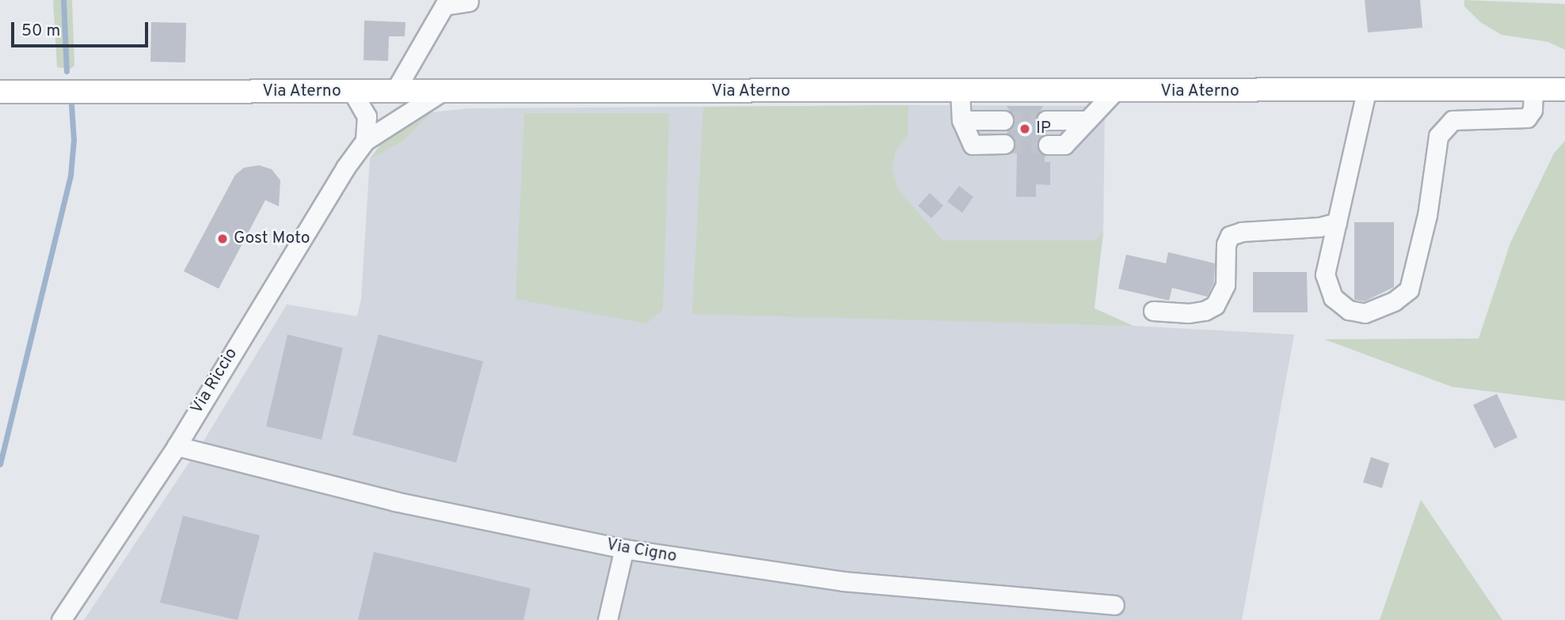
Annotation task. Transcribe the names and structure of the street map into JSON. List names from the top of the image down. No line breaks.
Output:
{"streets":{"main road":["Via Aterno"],"lane":["Via Riccio","Via Cigno"]},"crossings":[["Via Aterno","Via Riccio"],["Via Riccio","Via Cigno"]],"places":["IP","Gost Moto"],"scale_bar":"50 m"}
